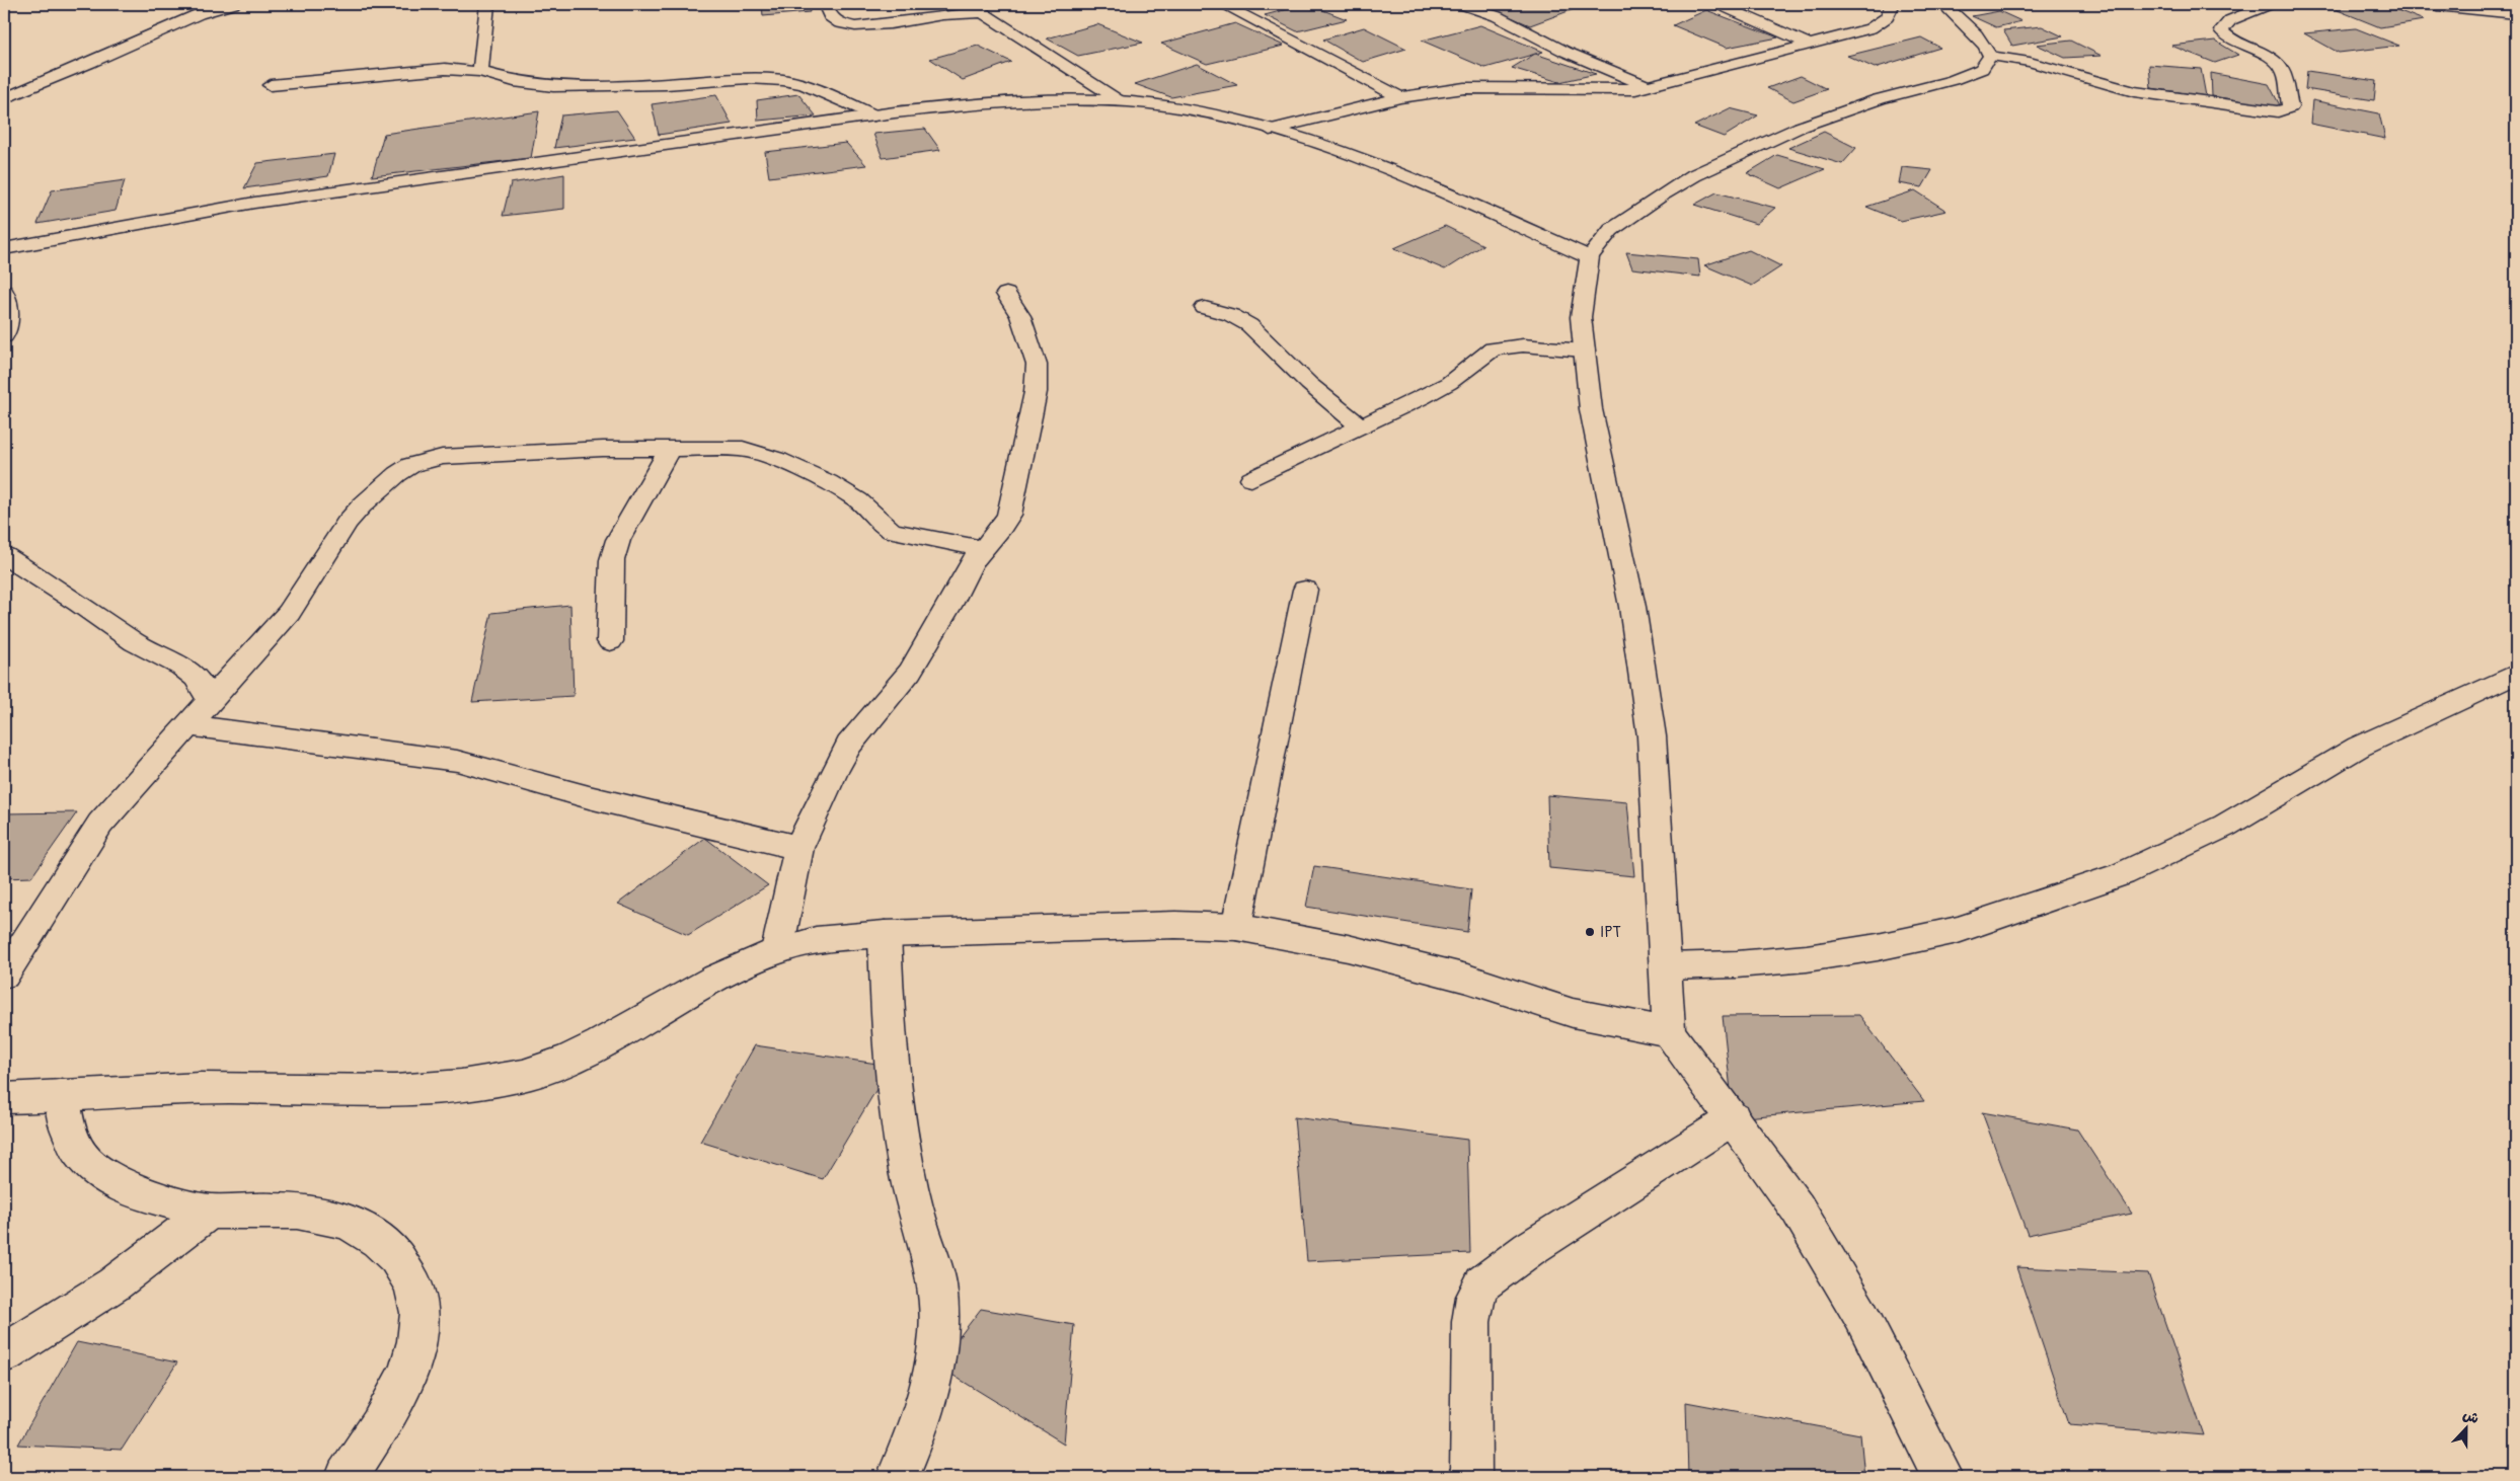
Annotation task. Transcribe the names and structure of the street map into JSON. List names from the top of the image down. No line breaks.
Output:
{"places":["IPT"],"north":"top"}
